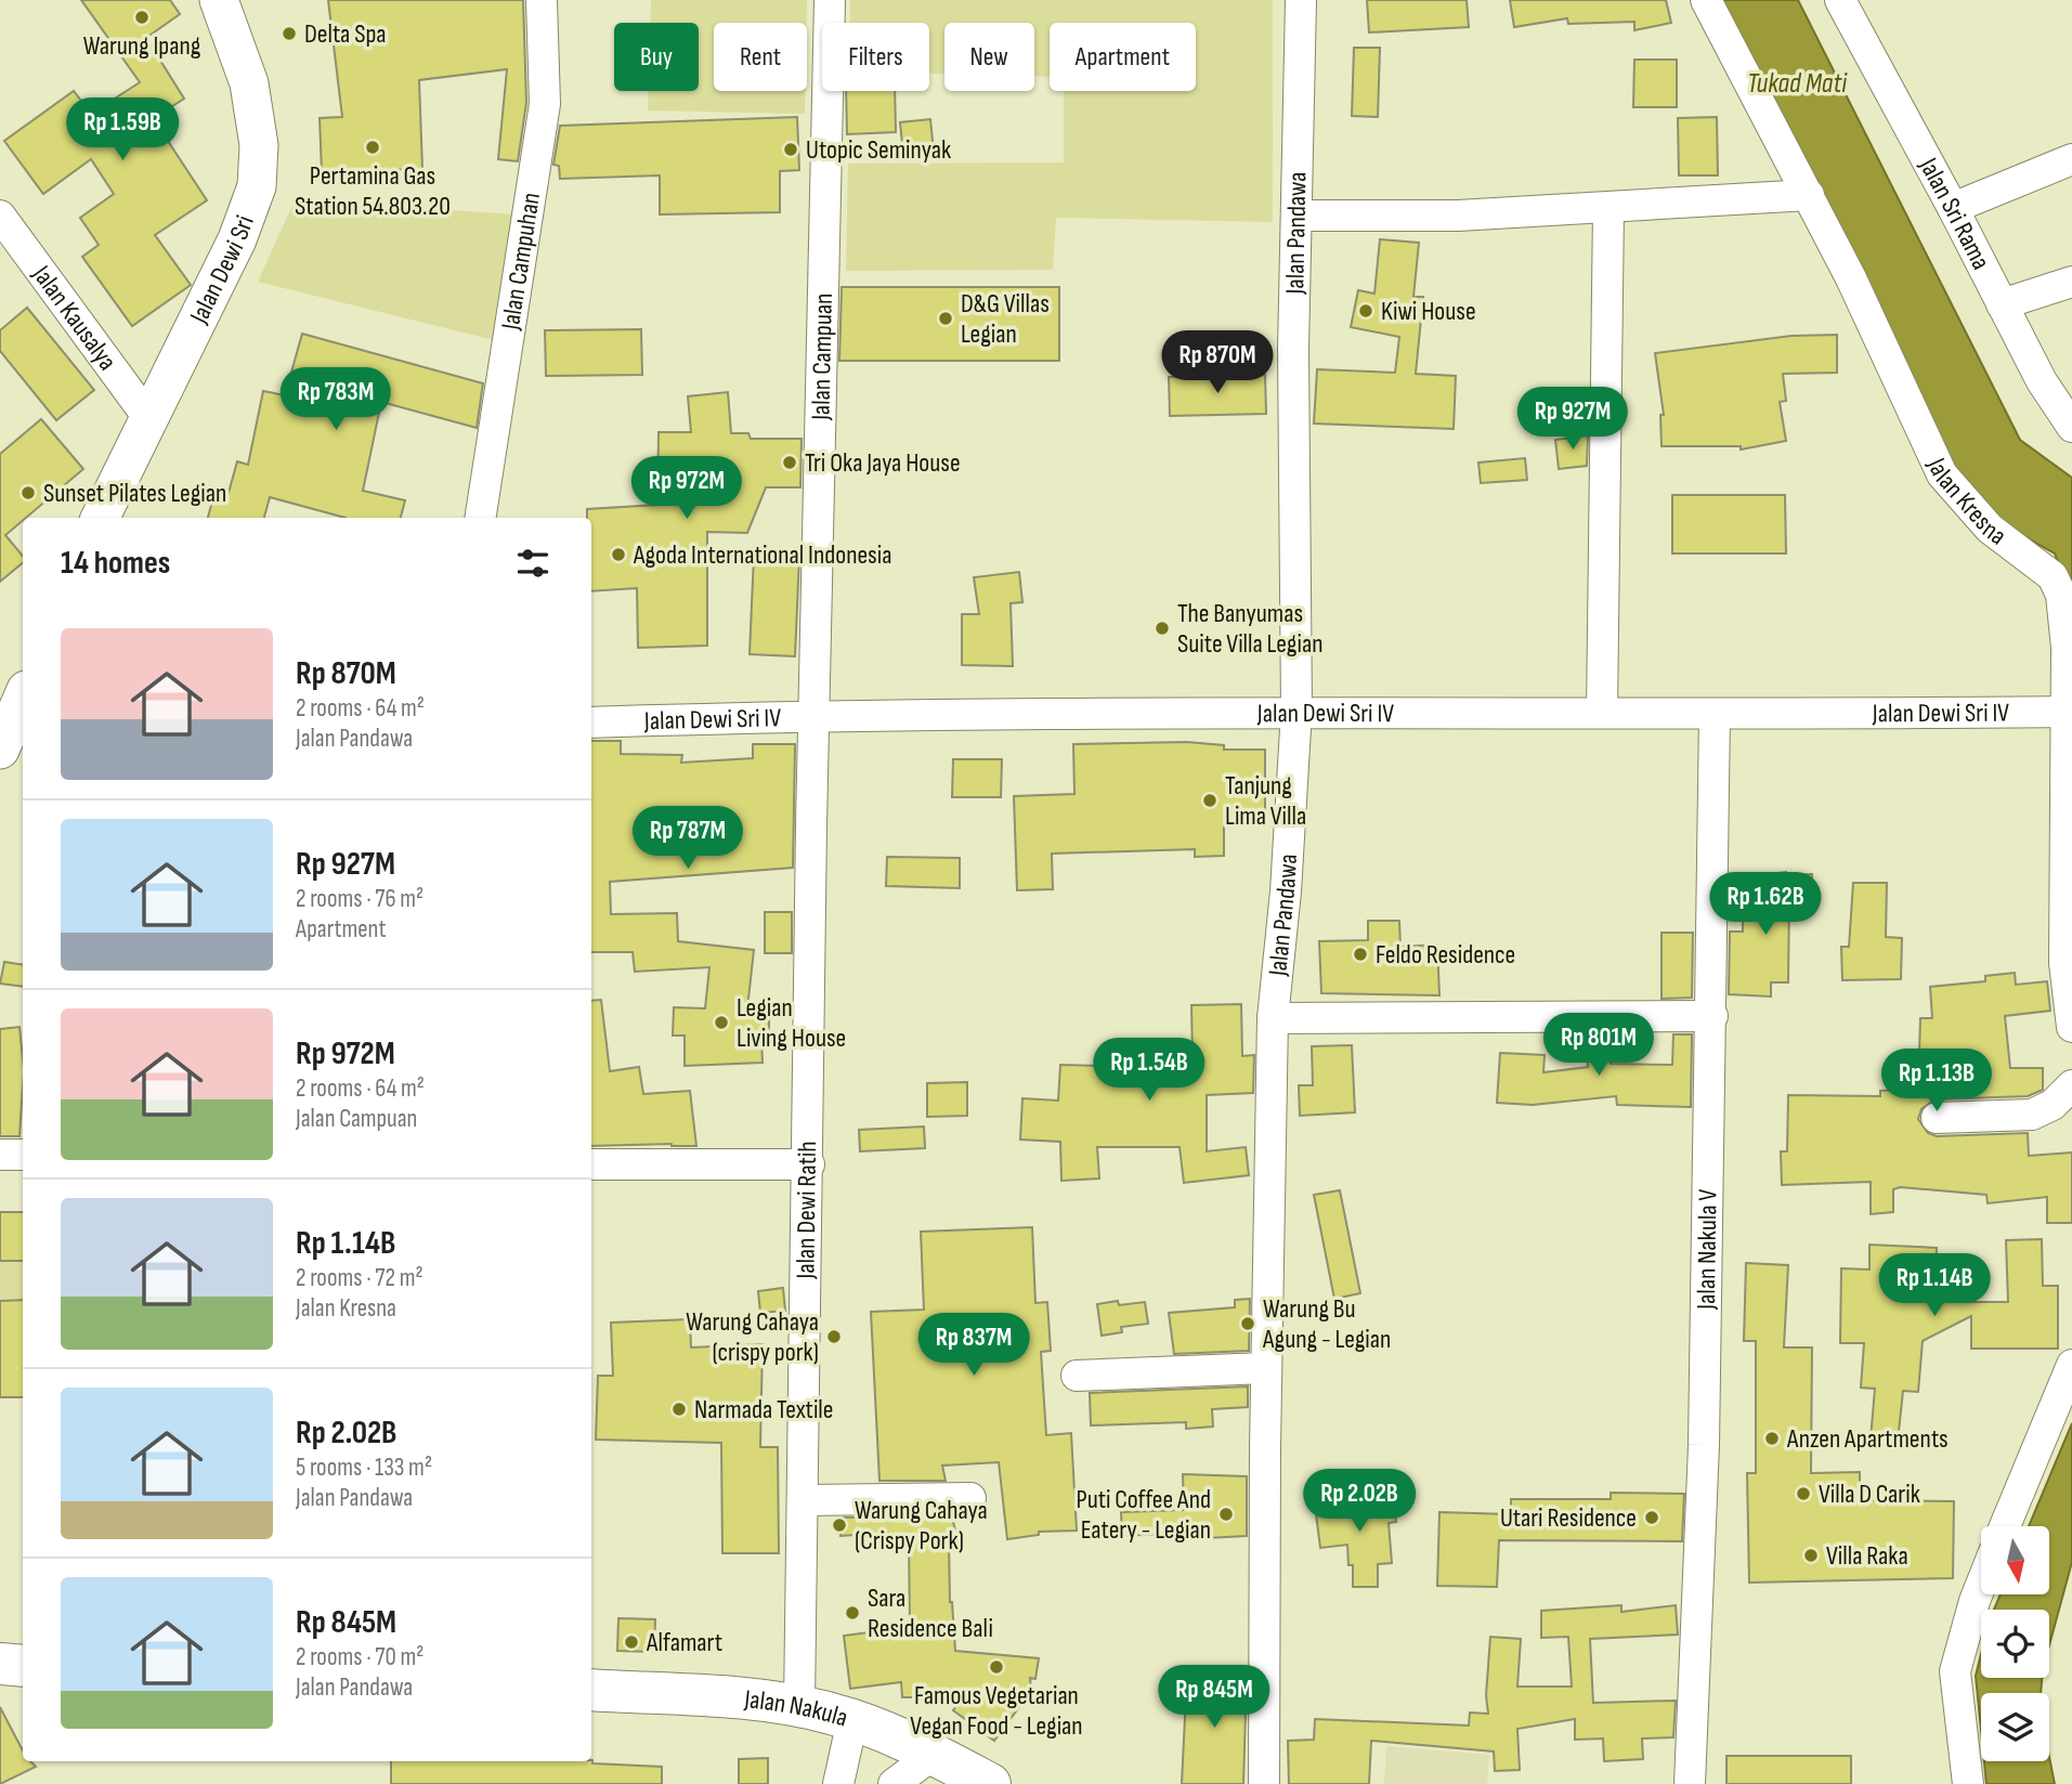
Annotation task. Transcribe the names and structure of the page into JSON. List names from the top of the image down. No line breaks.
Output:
{"streets":{"main road":["Jalan Nakula"],"street":["Jalan Sri Rama","Jalan Pandawa","Jalan Campuhan","Jalan Dewi Sri","Jalan Kausalya","Jalan Campuan","Jalan Kresna","Jalan Dewi Sri IV","Jalan Dewi Ratih","Jalan Nakula V"]},"crossings":[["Jalan Pandawa","Jalan Dewi Sri IV"],["Jalan Dewi Sri","Jalan Kausalya"],["Jalan Campuan","Jalan Dewi Sri IV"],["Jalan Campuan","Jalan Dewi Ratih"],["Jalan Kresna","Jalan Dewi Sri IV"],["Jalan Dewi Sri IV","Jalan Dewi Ratih"],["Jalan Dewi Sri IV","Jalan Nakula V"],["Jalan Dewi Ratih","Jalan Nakula"]],"water":["Tukad Mati"],"places":["Warung Ipang","Delta Spa","Pertamina Gas Station 54.803.20","Utopic Seminyak","Kiwi House","D&G Villas Legian","Tri Oka Jaya House","Sunset Pilates Legian","Agoda International Indonesia","The Banyumas Suite Villa Legian","Tanjung Lima Villa","Feldo Residence","Legian Living House","Warung Bu Agung - Legian","Warung Cahaya (crispy pork)","Narmada Textile","Anzen Apartments","Villa D Carik","Puti Coffee And Eatery - Legian","Utari Residence","Warung Cahaya (Crispy Pork)","Villa Raka","Sara Residence Bali","Alfamart","Famous Vegetarian Vegan Food - Legian"],"north":"bottom","page":{"chip":["Buy","Rent","Filters","New","Apartment"],"price":["Rp 1.59B","Rp 870M","Rp 783M","Rp 927M","Rp 972M","Rp 787M","Rp 1.62B","Rp 801M","Rp 1.54B","Rp 1.13B","Rp 1.14B","Rp 837M","Rp 2.02B","Rp 845M"],"heading":"14 homes","list":[{"name":"Rp 870M","note":"2 rooms · 64 m² · Jalan Pandawa"},{"name":"Rp 927M","note":"2 rooms · 76 m² · Apartment"},{"name":"Rp 972M","note":"2 rooms · 64 m² · Jalan Campuan"},{"name":"Rp 1.14B","note":"2 rooms · 72 m² · Jalan Kresna"},{"name":"Rp 2.02B","note":"5 rooms · 133 m² · Jalan Pandawa"},{"name":"Rp 845M","note":"2 rooms · 70 m² · Jalan Pandawa"}]}}
